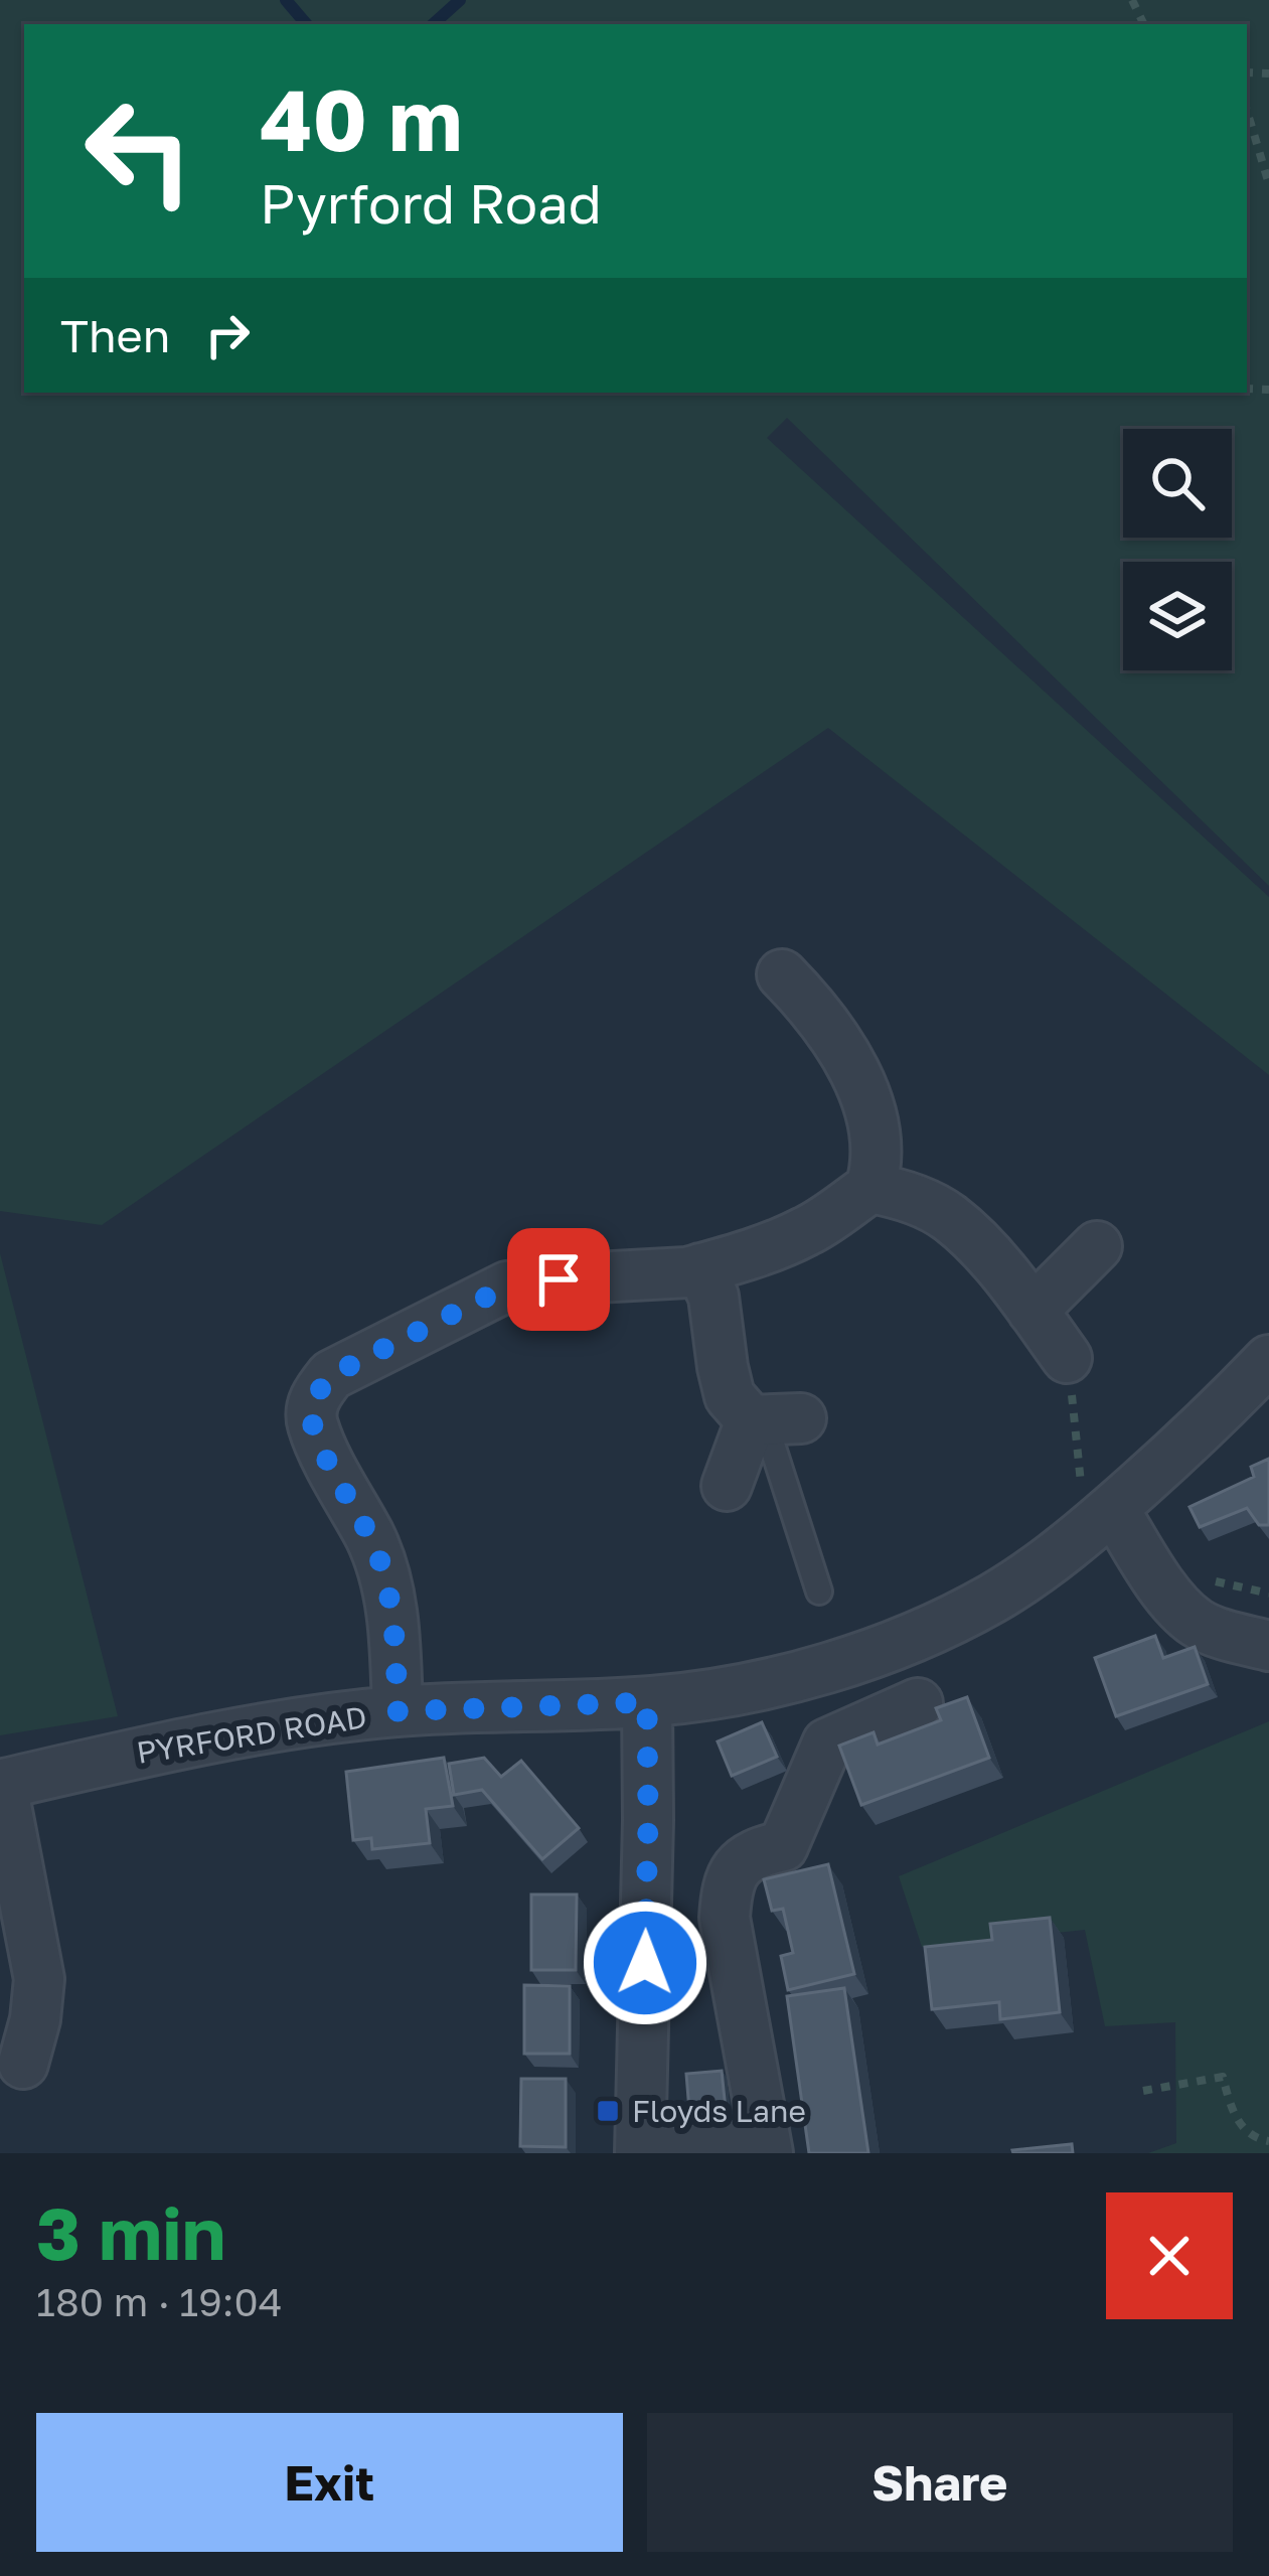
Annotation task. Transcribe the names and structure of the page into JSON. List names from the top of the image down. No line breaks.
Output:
{"streets":{"street":["PYRFORD ROAD"]},"places":{"transit":["Floyds Lane"]},"page":{"turn":["40 m","Pyrford Road"],"then":"Then","heading":["3 min","180 m · 19:04"],"buttons":["Exit","Share"]}}
